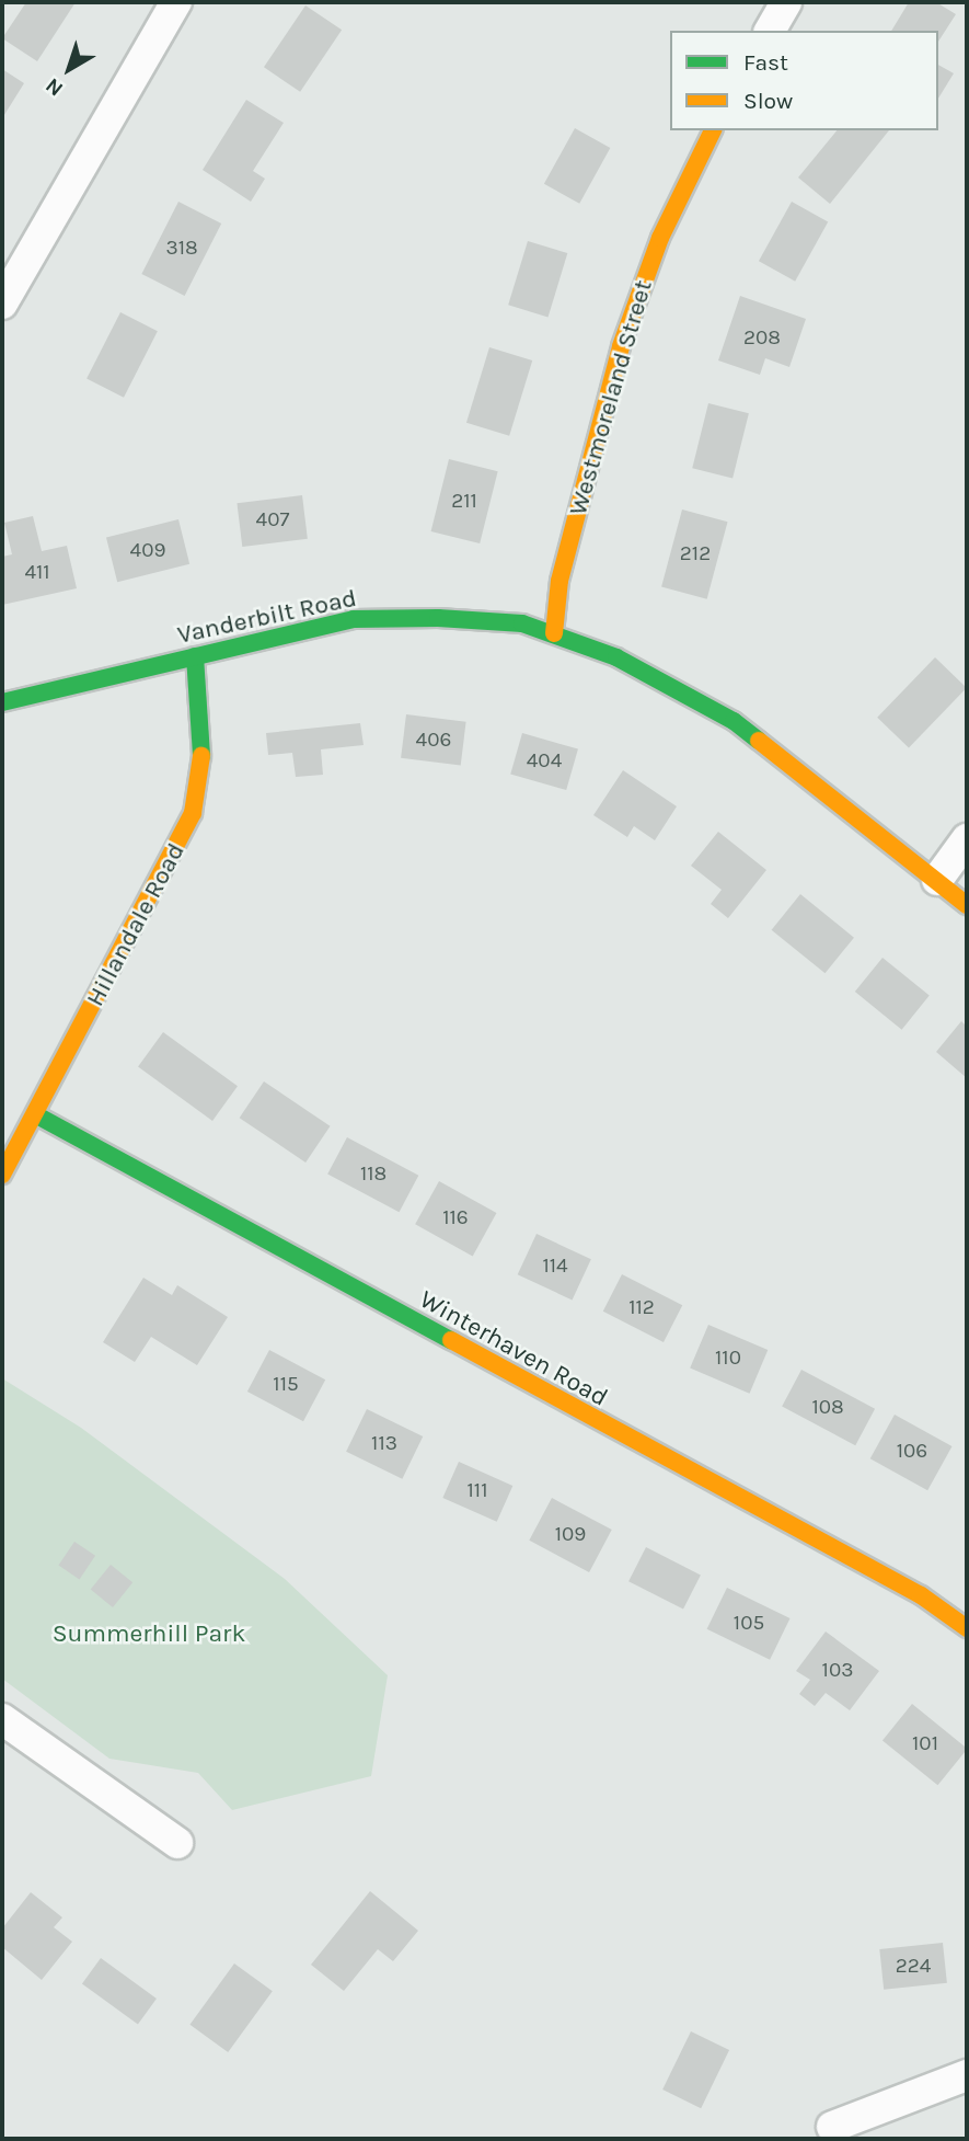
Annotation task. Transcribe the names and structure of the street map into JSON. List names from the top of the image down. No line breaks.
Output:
{"streets":{"street":["Westmoreland Street","Vanderbilt Road","Hillandale Road","Winterhaven Road"]},"crossings":[["Westmoreland Street","Vanderbilt Road"],["Vanderbilt Road","Hillandale Road"],["Hillandale Road","Winterhaven Road"]],"parks":["Summerhill Park"],"house_numbers":["318","208","211","407","409","212","411","406","404","118","116","114","112","110","115","108","113","106","111","109","105","103","101","224"],"legend":["Fast","Slow"],"north":"bottom left"}
